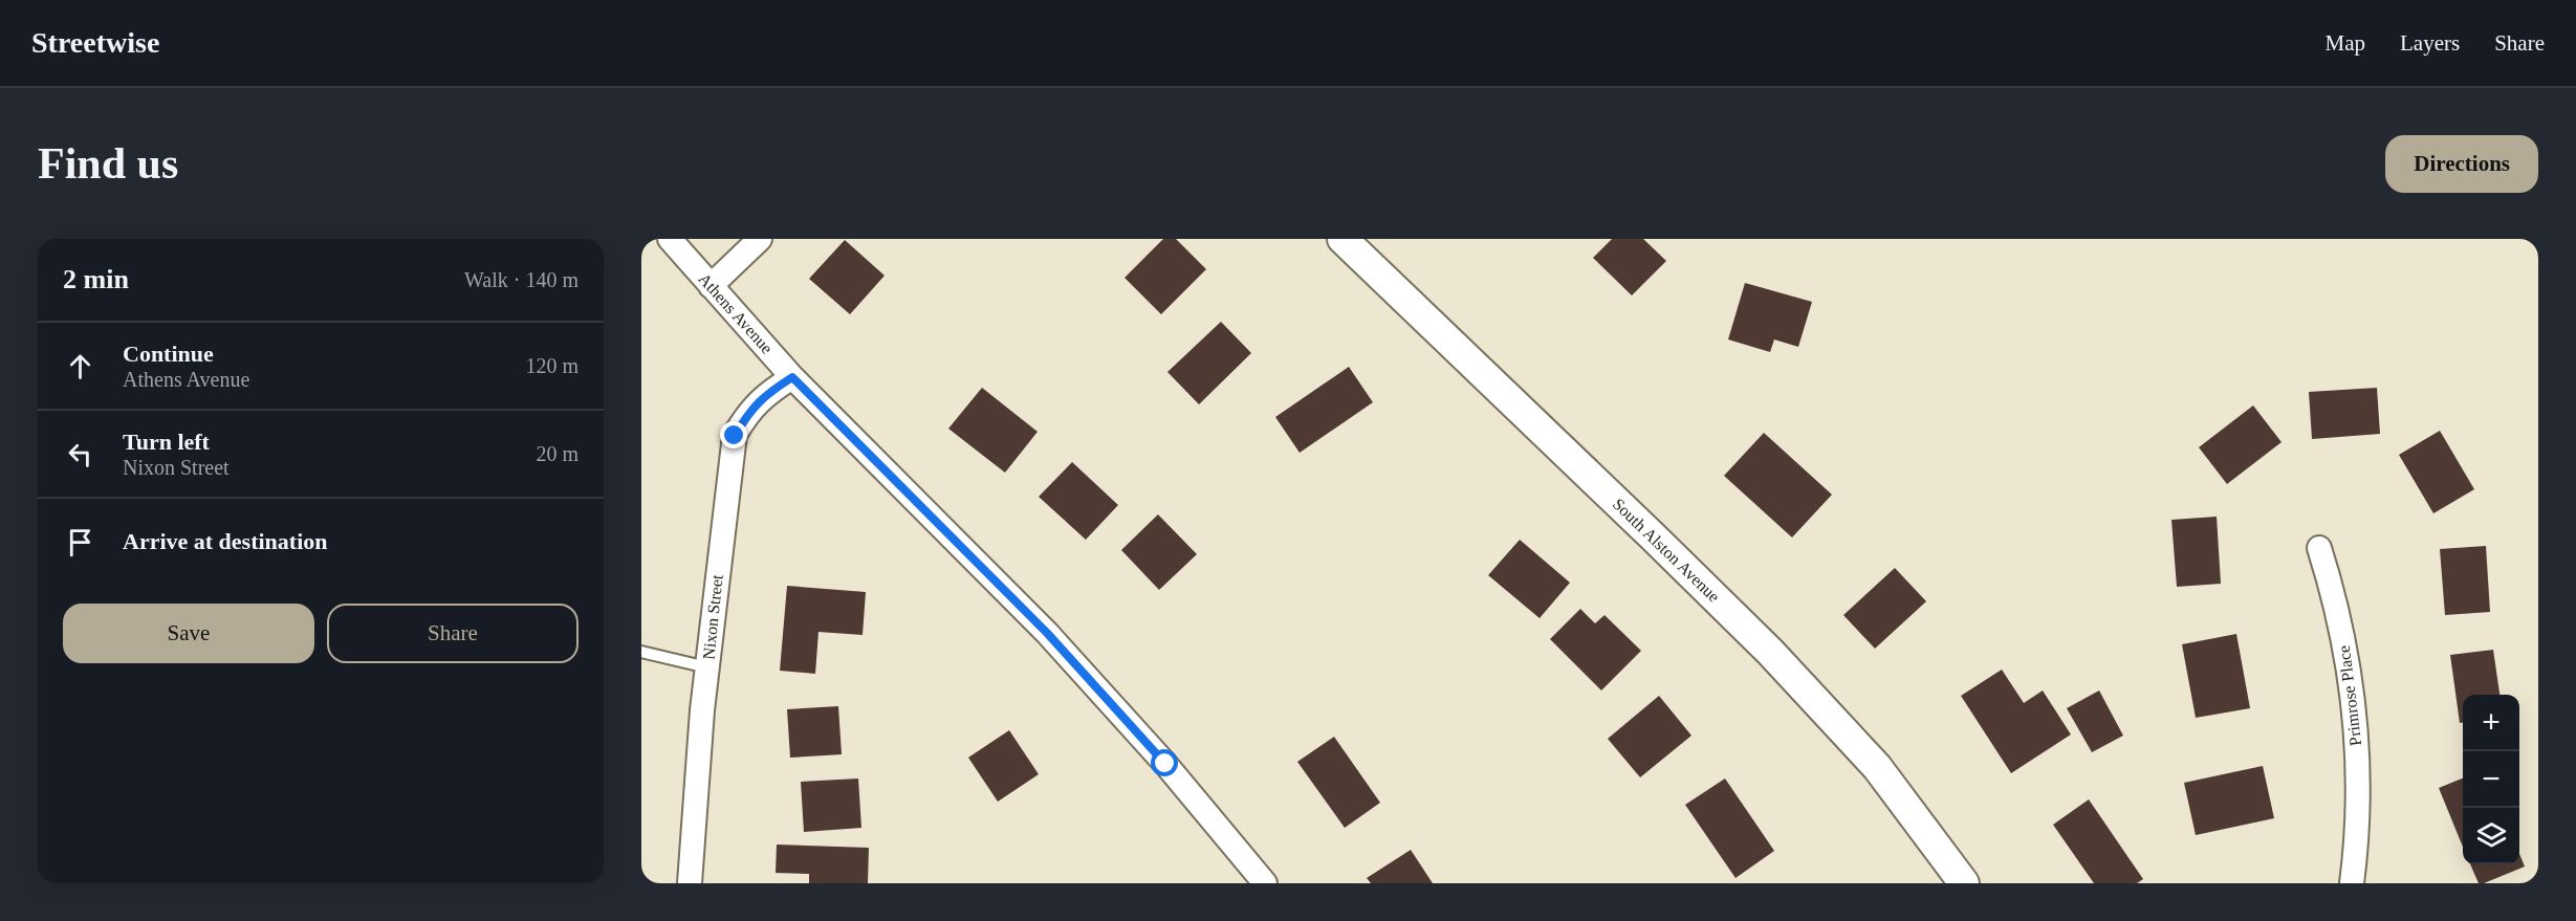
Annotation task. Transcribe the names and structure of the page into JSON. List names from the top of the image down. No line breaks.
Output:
{"streets":{"street":["Athens Avenue","South Alston Avenue","Nixon Street","Primrose Place"]},"crossings":[["Athens Avenue","Nixon Street"]],"page":{"header":"Streetwise","nav":["Map","Layers","Share"],"buttons":["Directions",["Save","Share"]],"title":"Find us","heading":["2 min","Walk · 140 m"],"list":[["Continue","Athens Avenue","120 m"],["Turn left","Nixon Street","20 m"],"Arrive at destination"],"map_buttons":["+","−"]}}
